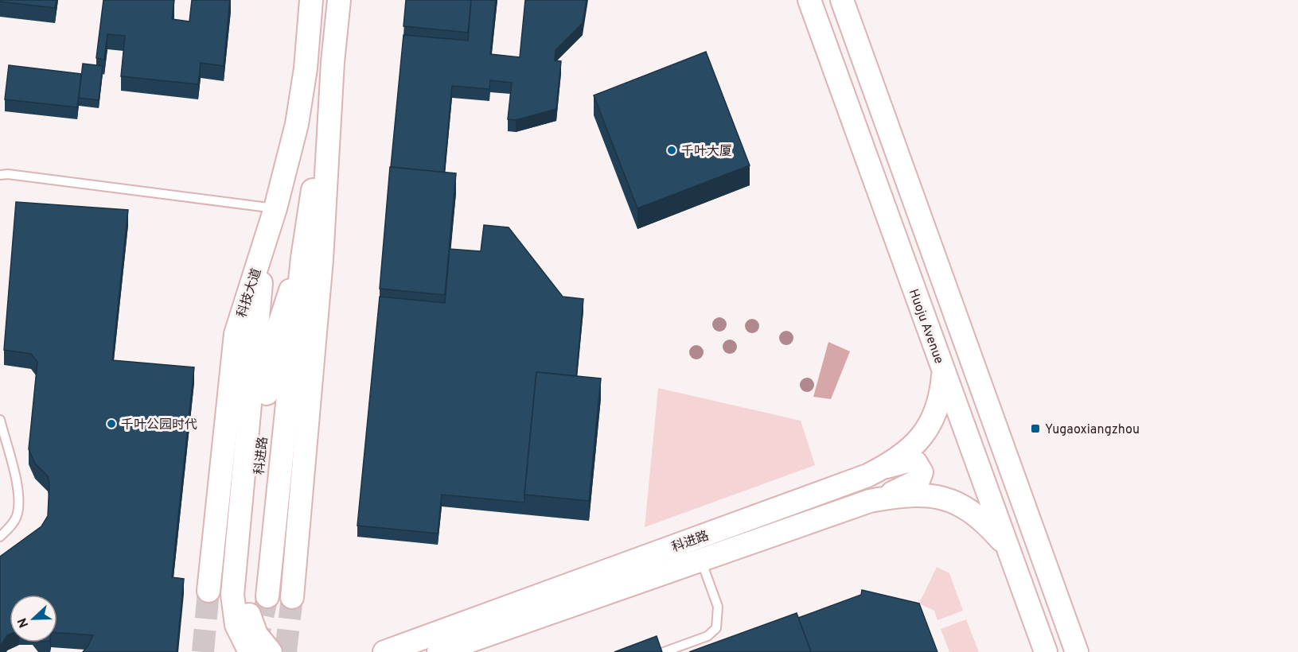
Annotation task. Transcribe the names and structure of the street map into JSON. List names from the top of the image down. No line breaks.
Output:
{"streets":{"main road":["科技大道","Huoju Avenue","科进路"]},"crossings":[["Huoju Avenue","科进路"]],"places":{"other":["千叶大厦","千叶公园时代"],"transit":["Yugaoxiangzhou"]},"north":"left"}
